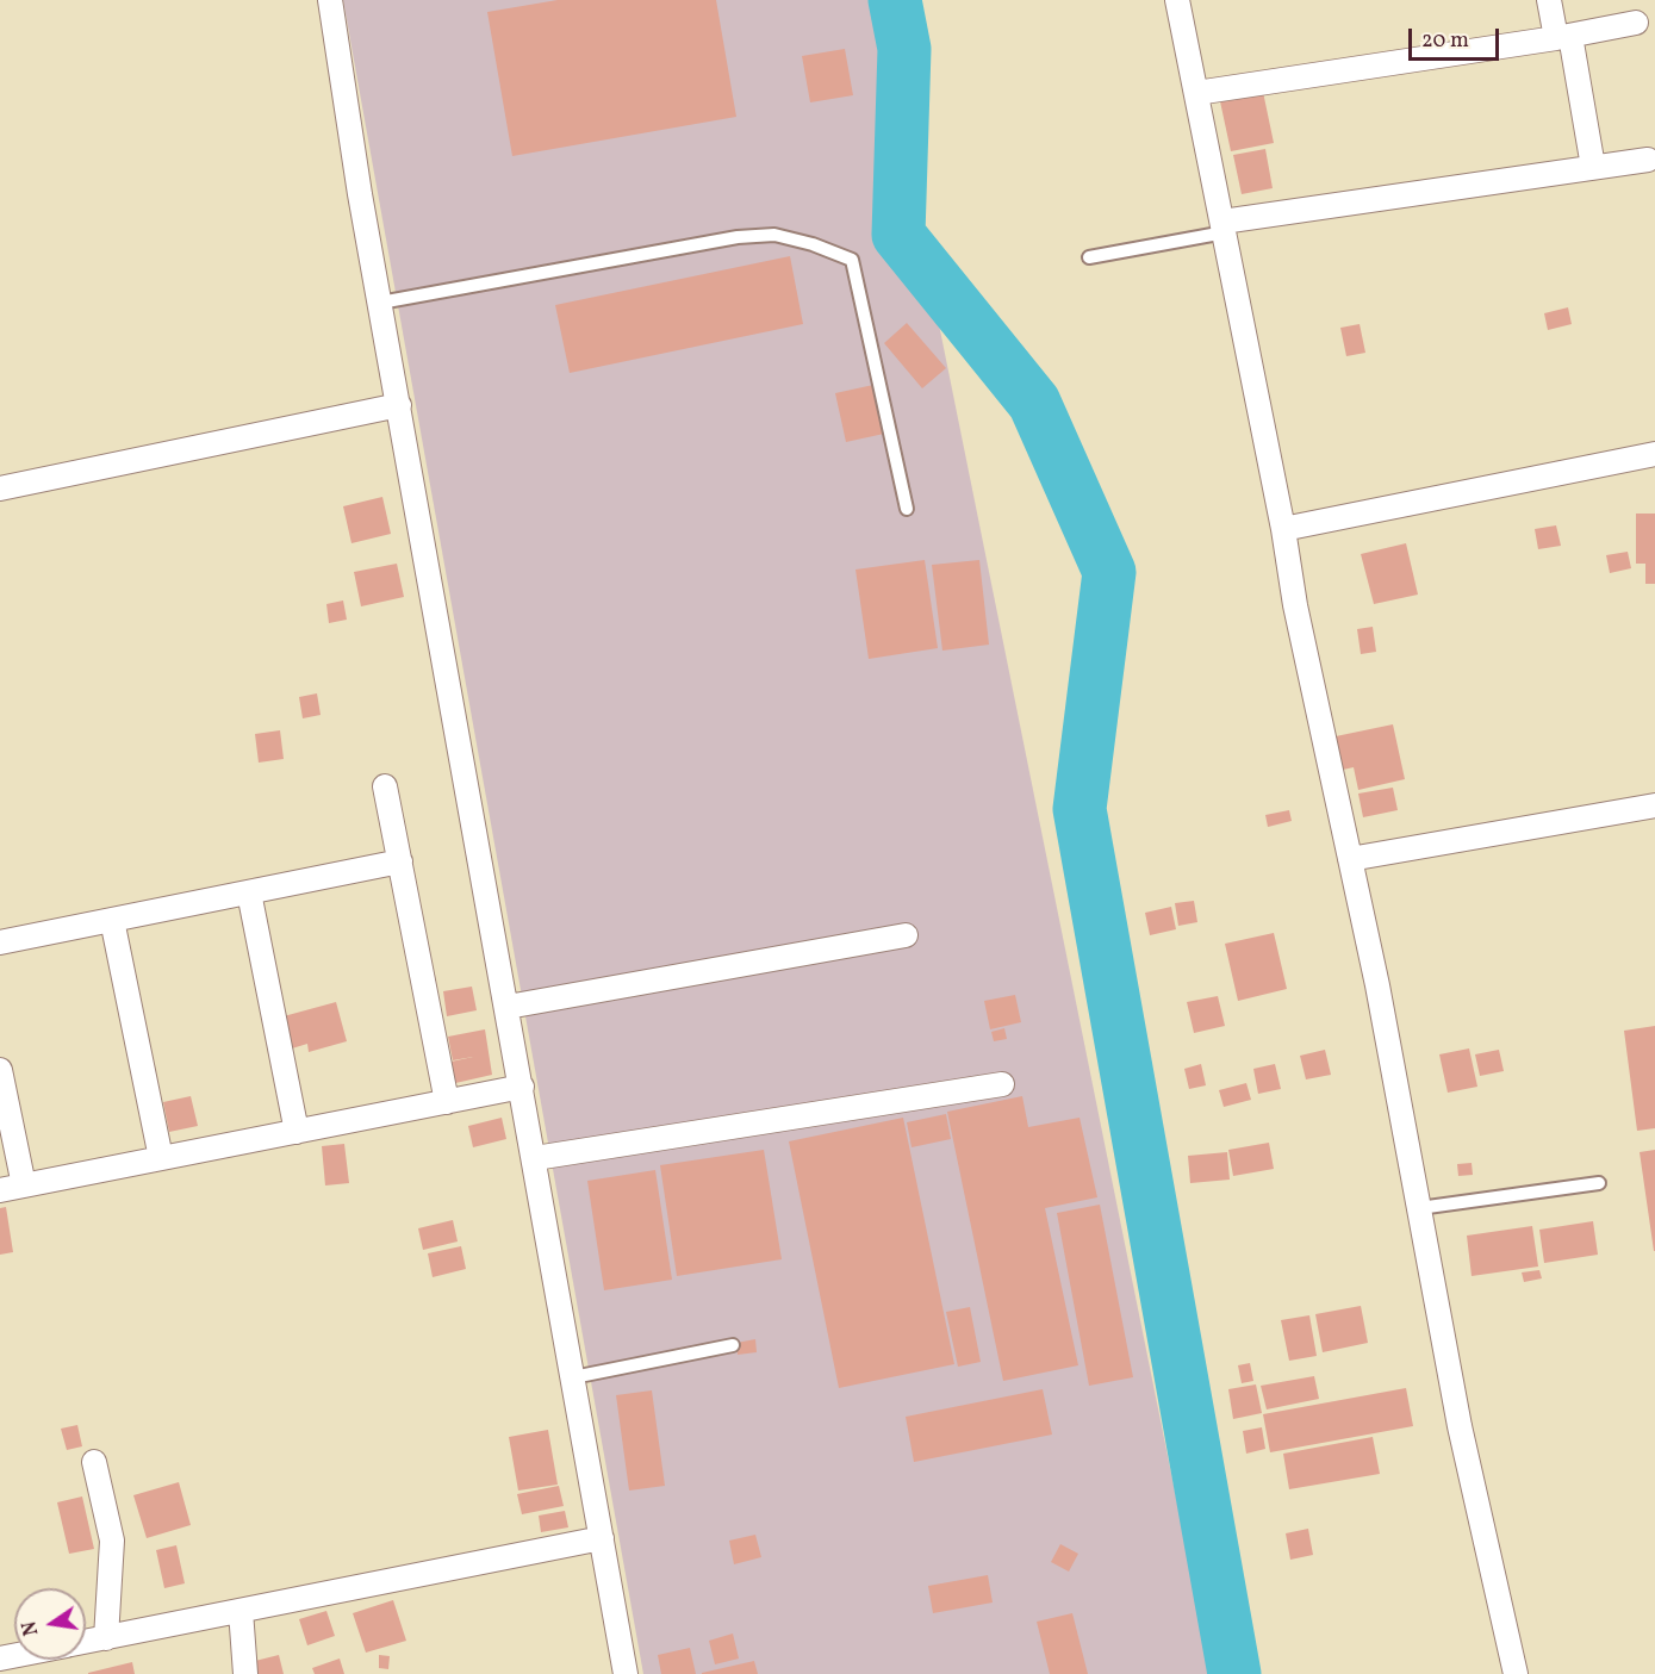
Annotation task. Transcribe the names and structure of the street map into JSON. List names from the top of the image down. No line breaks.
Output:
{"scale_bar":"20 m","north":"left"}
